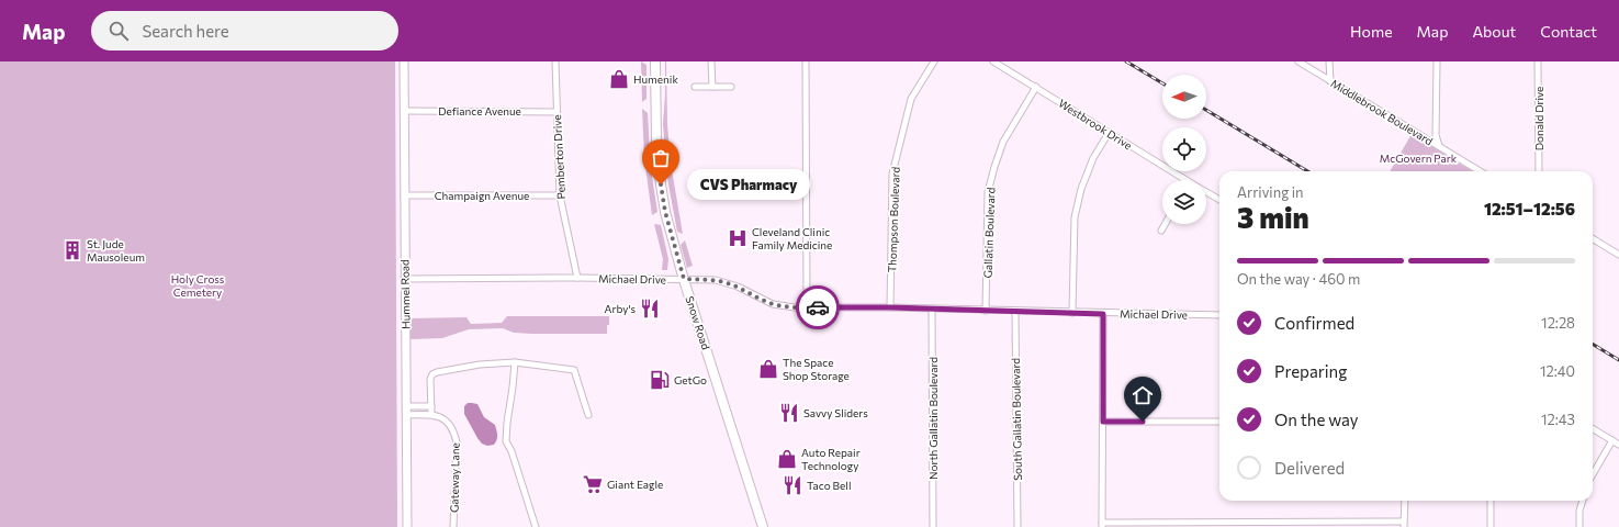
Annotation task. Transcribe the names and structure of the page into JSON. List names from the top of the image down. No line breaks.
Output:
{"streets":{"main road":["Snow Road"],"street":["Defiance Avenue","Middlebrook Boulevard","Donald Drive","Westbrook Drive","Pemberton Drive","Champaign Avenue","Thompson Boulevard","Gallatin Boulevard","Michael Drive","Hummel Road","North Gallatin Boulevard","South Gallatin Boulevard","Gateway Lane"]},"crossings":[["Defiance Avenue","Pemberton Drive"],["Defiance Avenue","Hummel Road"],["Westbrook Drive","Gallatin Boulevard"],["Pemberton Drive","Champaign Avenue"],["Pemberton Drive","Michael Drive"],["Champaign Avenue","Hummel Road"],["Thompson Boulevard","Michael Drive"],["Gallatin Boulevard","Michael Drive"],["Michael Drive","Hummel Road"],["Michael Drive","Snow Road"],["Michael Drive","North Gallatin Boulevard"],["Michael Drive","South Gallatin Boulevard"]],"parks":["McGovern Park","Holy Cross Cemetery"],"places":{"shop":["Humenik","The Space Shop Storage","Auto Repair Technology"],"other":["CVS Pharmacy"],"hospital":["Cleveland Clinic Family Medicine"],"building":["St. Jude Mausoleum"],"restaurant":["Arby's","Savvy Sliders","Taco Bell"],"fuel station":["GetGo"],"supermarket":["Giant Eagle"]},"north":"left","page":{"header":"Map","search":"Search here","nav":["Home","Map","About","Contact"],"bubble":"CVS Pharmacy","heading":["3 min","Arriving in","12:51–12:56"],"bar":"On the way · 460 m","list":[["Confirmed","12:28"],["Preparing","12:40"],["On the way","12:43"],"Delivered"]}}
